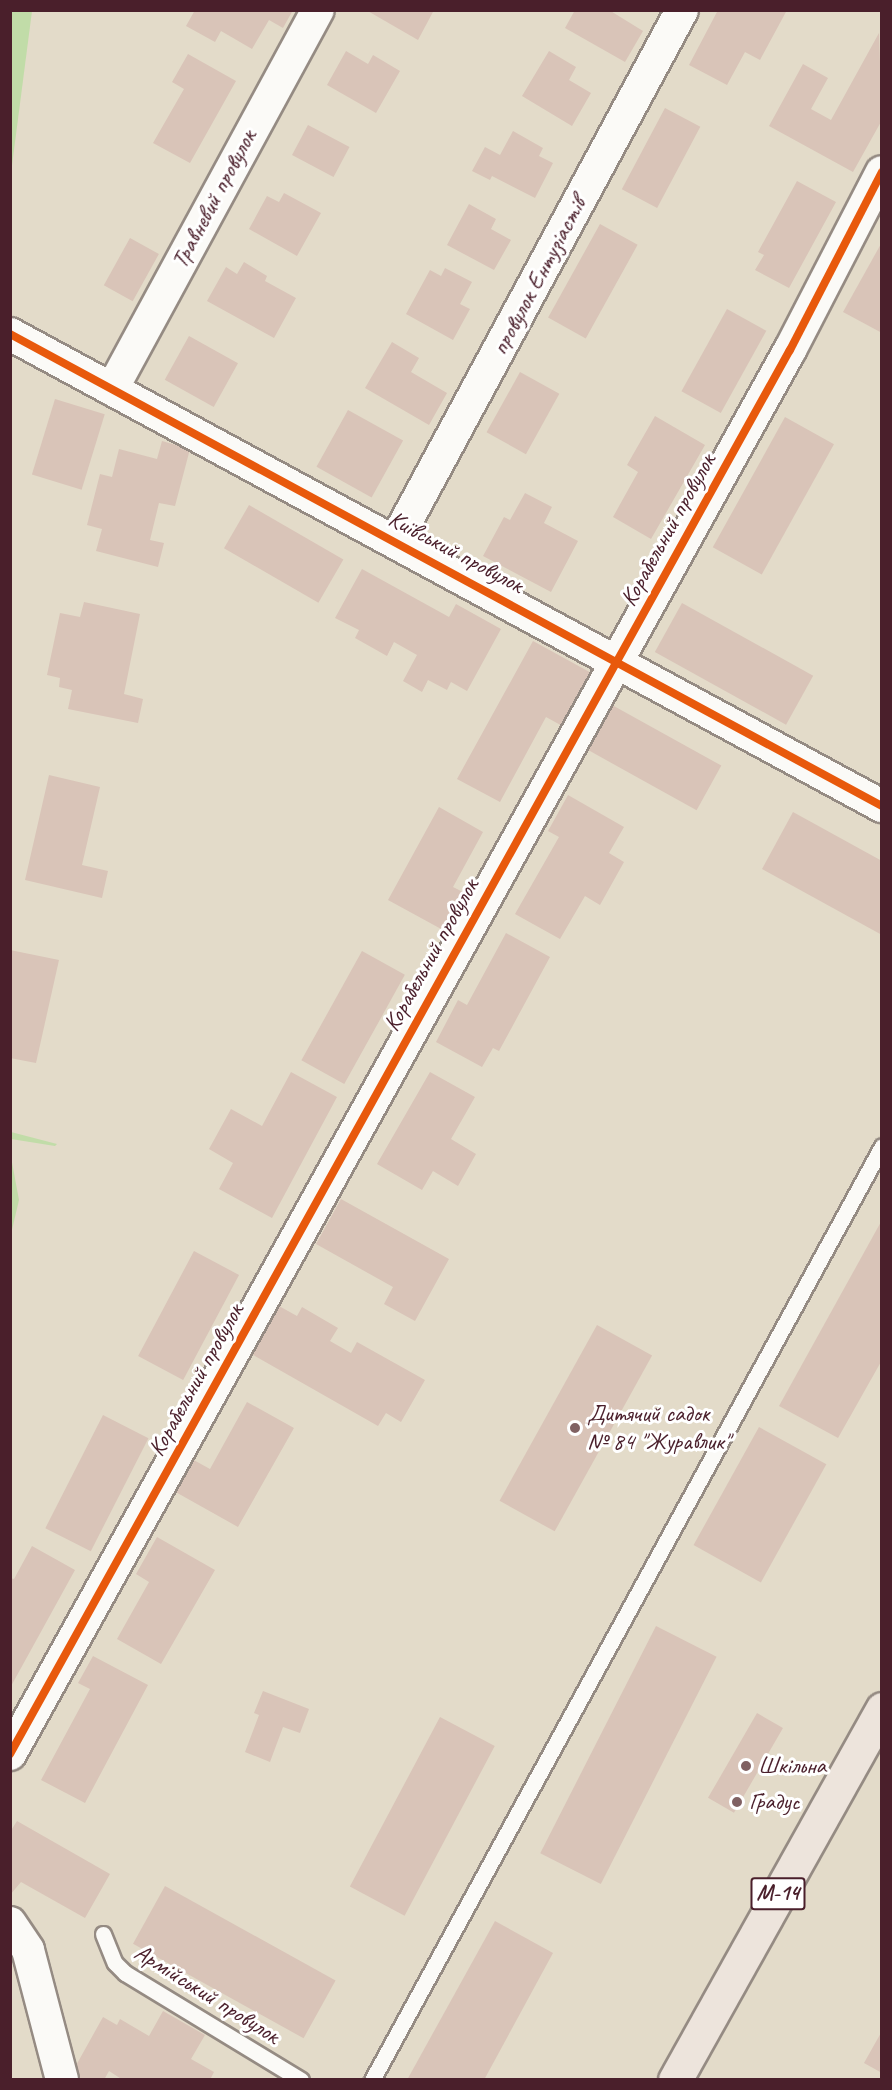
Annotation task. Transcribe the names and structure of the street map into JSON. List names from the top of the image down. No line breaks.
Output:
{"streets":{"highway":["М-14"],"street":["Травневий провулок","провулок Ентузіастів","Корабельний провулок","Київський провулок"],"lane":["Армійський провулок"]},"crossings":[["Травневий провулок","Київський провулок"],["провулок Ентузіастів","Київський провулок"],["Корабельний провулок","Київський провулок"]],"places":["Дитячий садок № 84 \"Журавлик\"","Шкільна","Градус"]}
